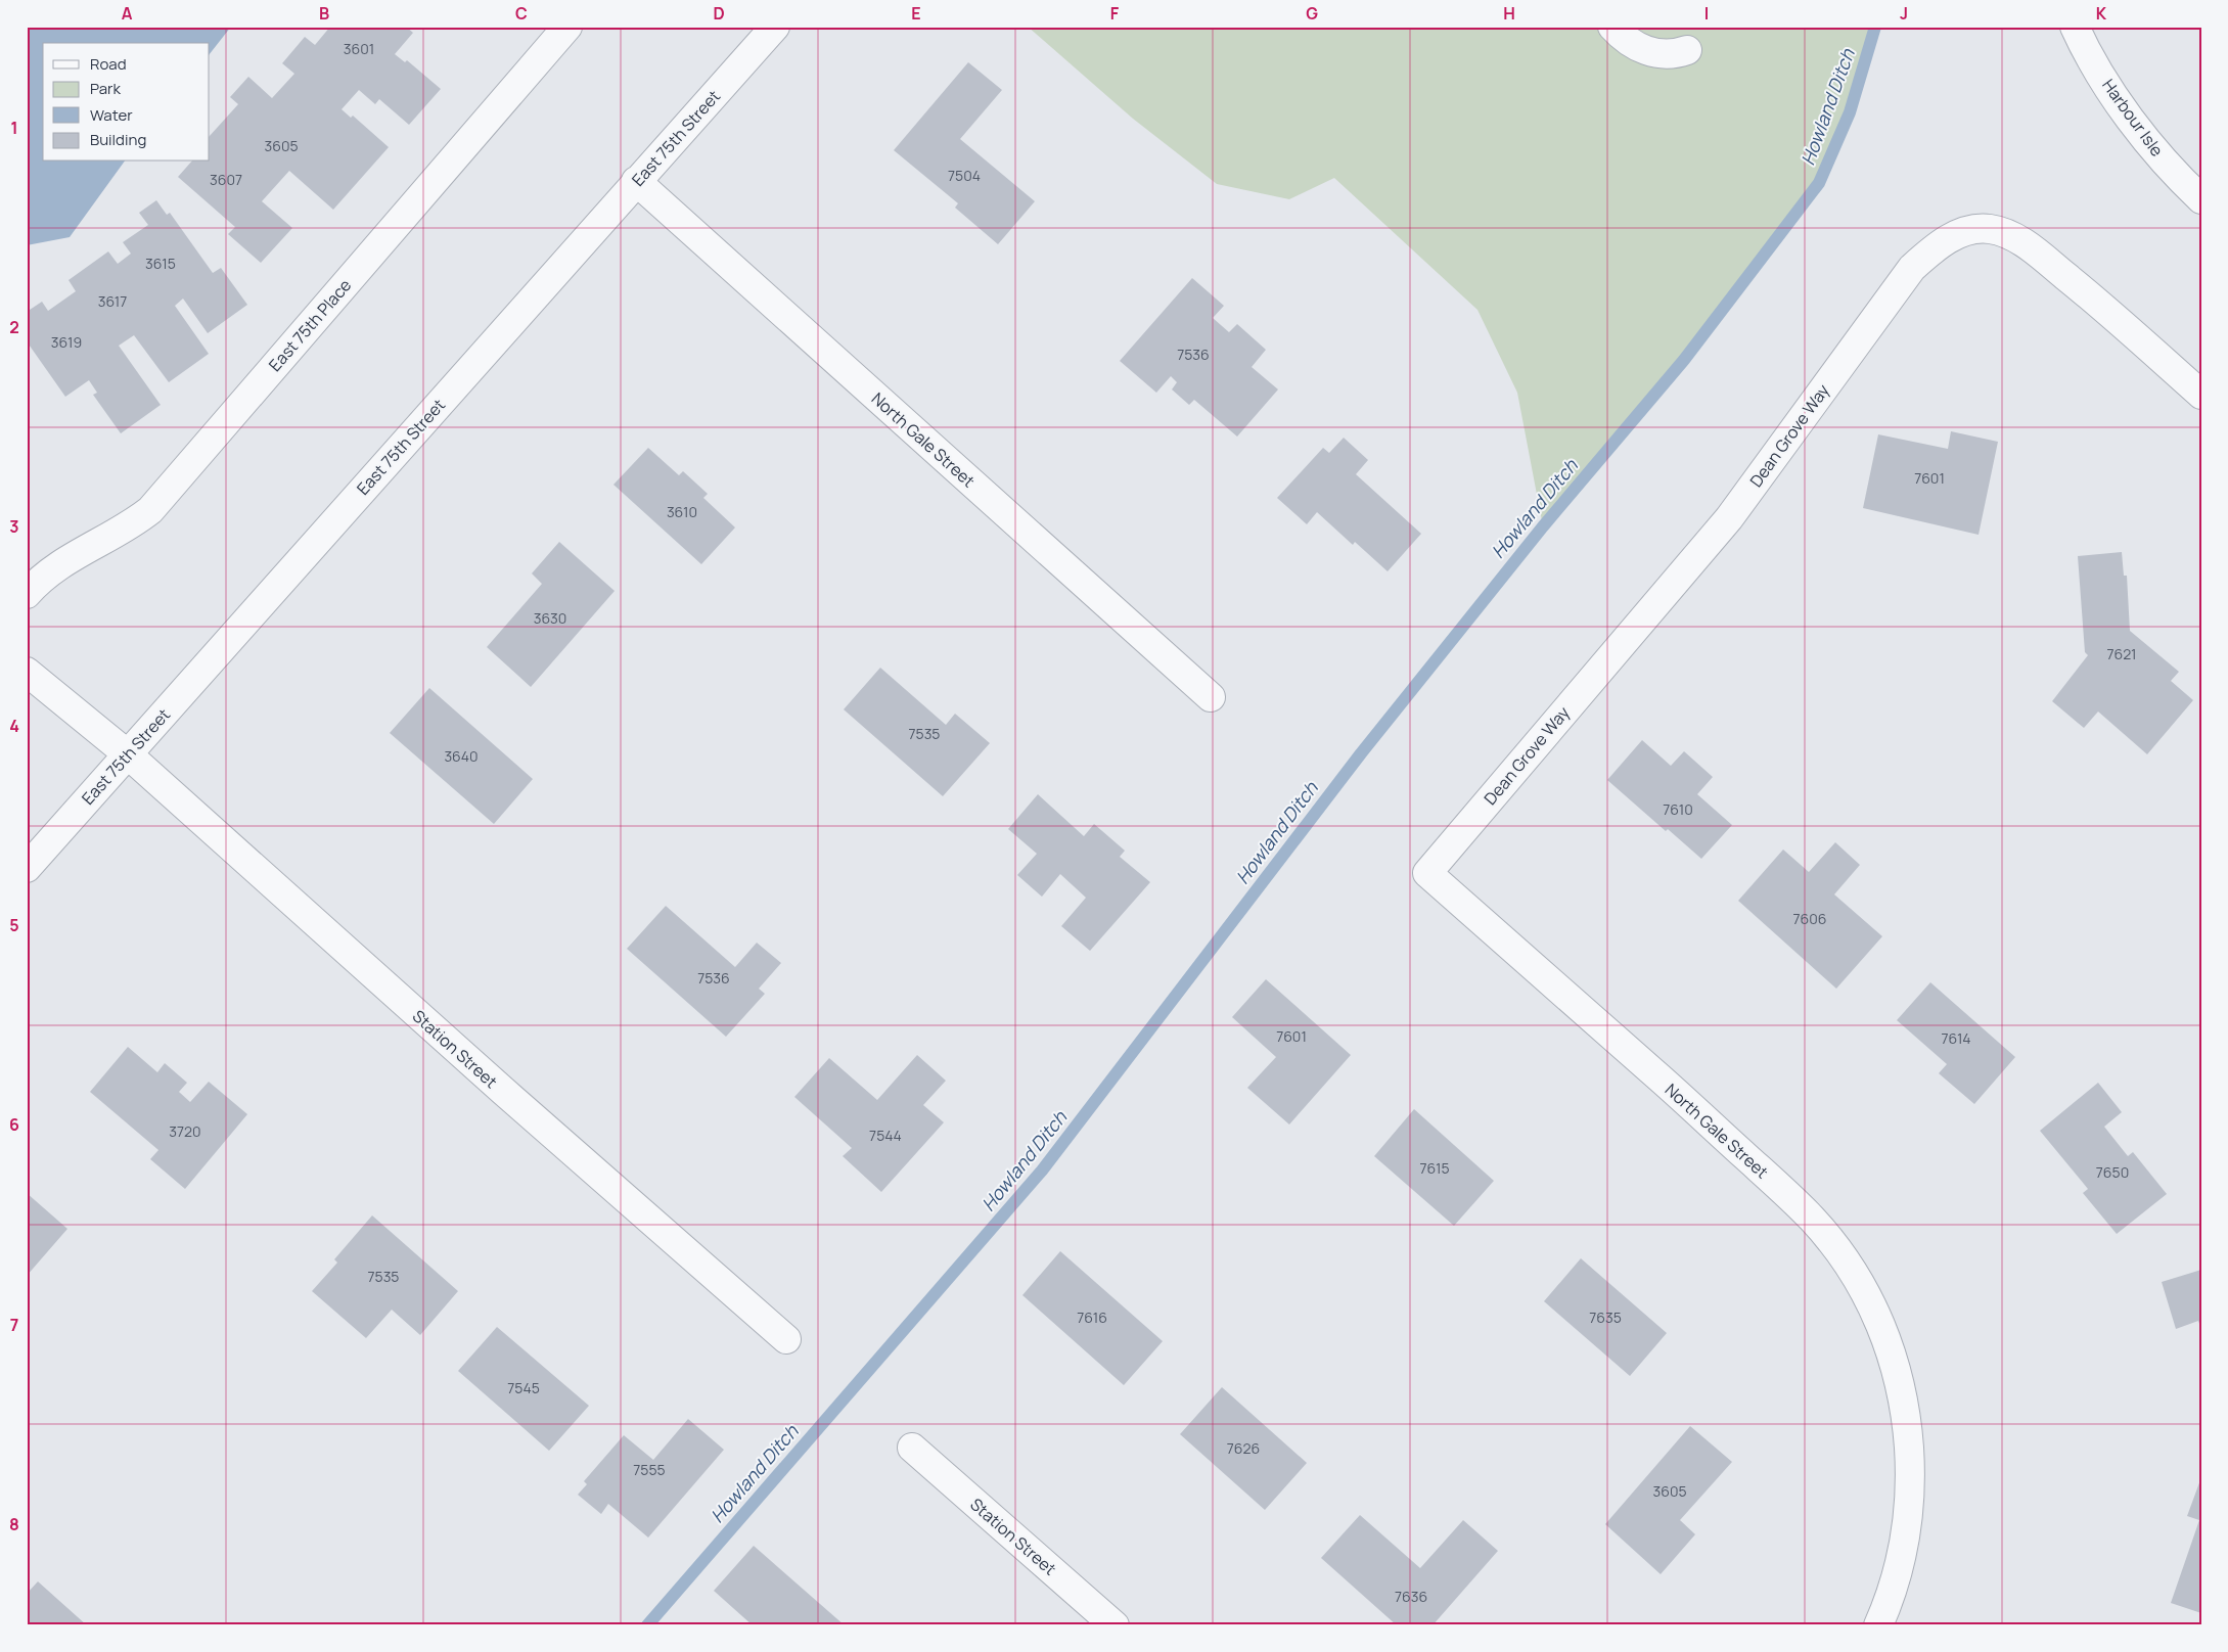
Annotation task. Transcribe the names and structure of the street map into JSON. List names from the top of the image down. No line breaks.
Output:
{"streets":{"street":["Harbour Isle","East 75th Street","East 75th Place","Dean Grove Way","North Gale Street","Station Street"]},"crossings":[["East 75th Street","North Gale Street"],["East 75th Street","Station Street"],["Dean Grove Way","North Gale Street"]],"water":["Howland Ditch"],"house_numbers":["3601","3605","7504","3607","3615","3617","3619","7536","7601","3610","3630","7621","7535","3640","7610","7606","7536","7601","7614","3720","7544","7615","7650","7535","7616","7635","7545","7626","7555","3605","7636"],"legend":["Road","Park","Water","Building"],"grid":{"columns":["A","B","C","D","E","F","G","H","I","J","K"],"rows":["1","2","3","4","5","6","7","8"]}}
